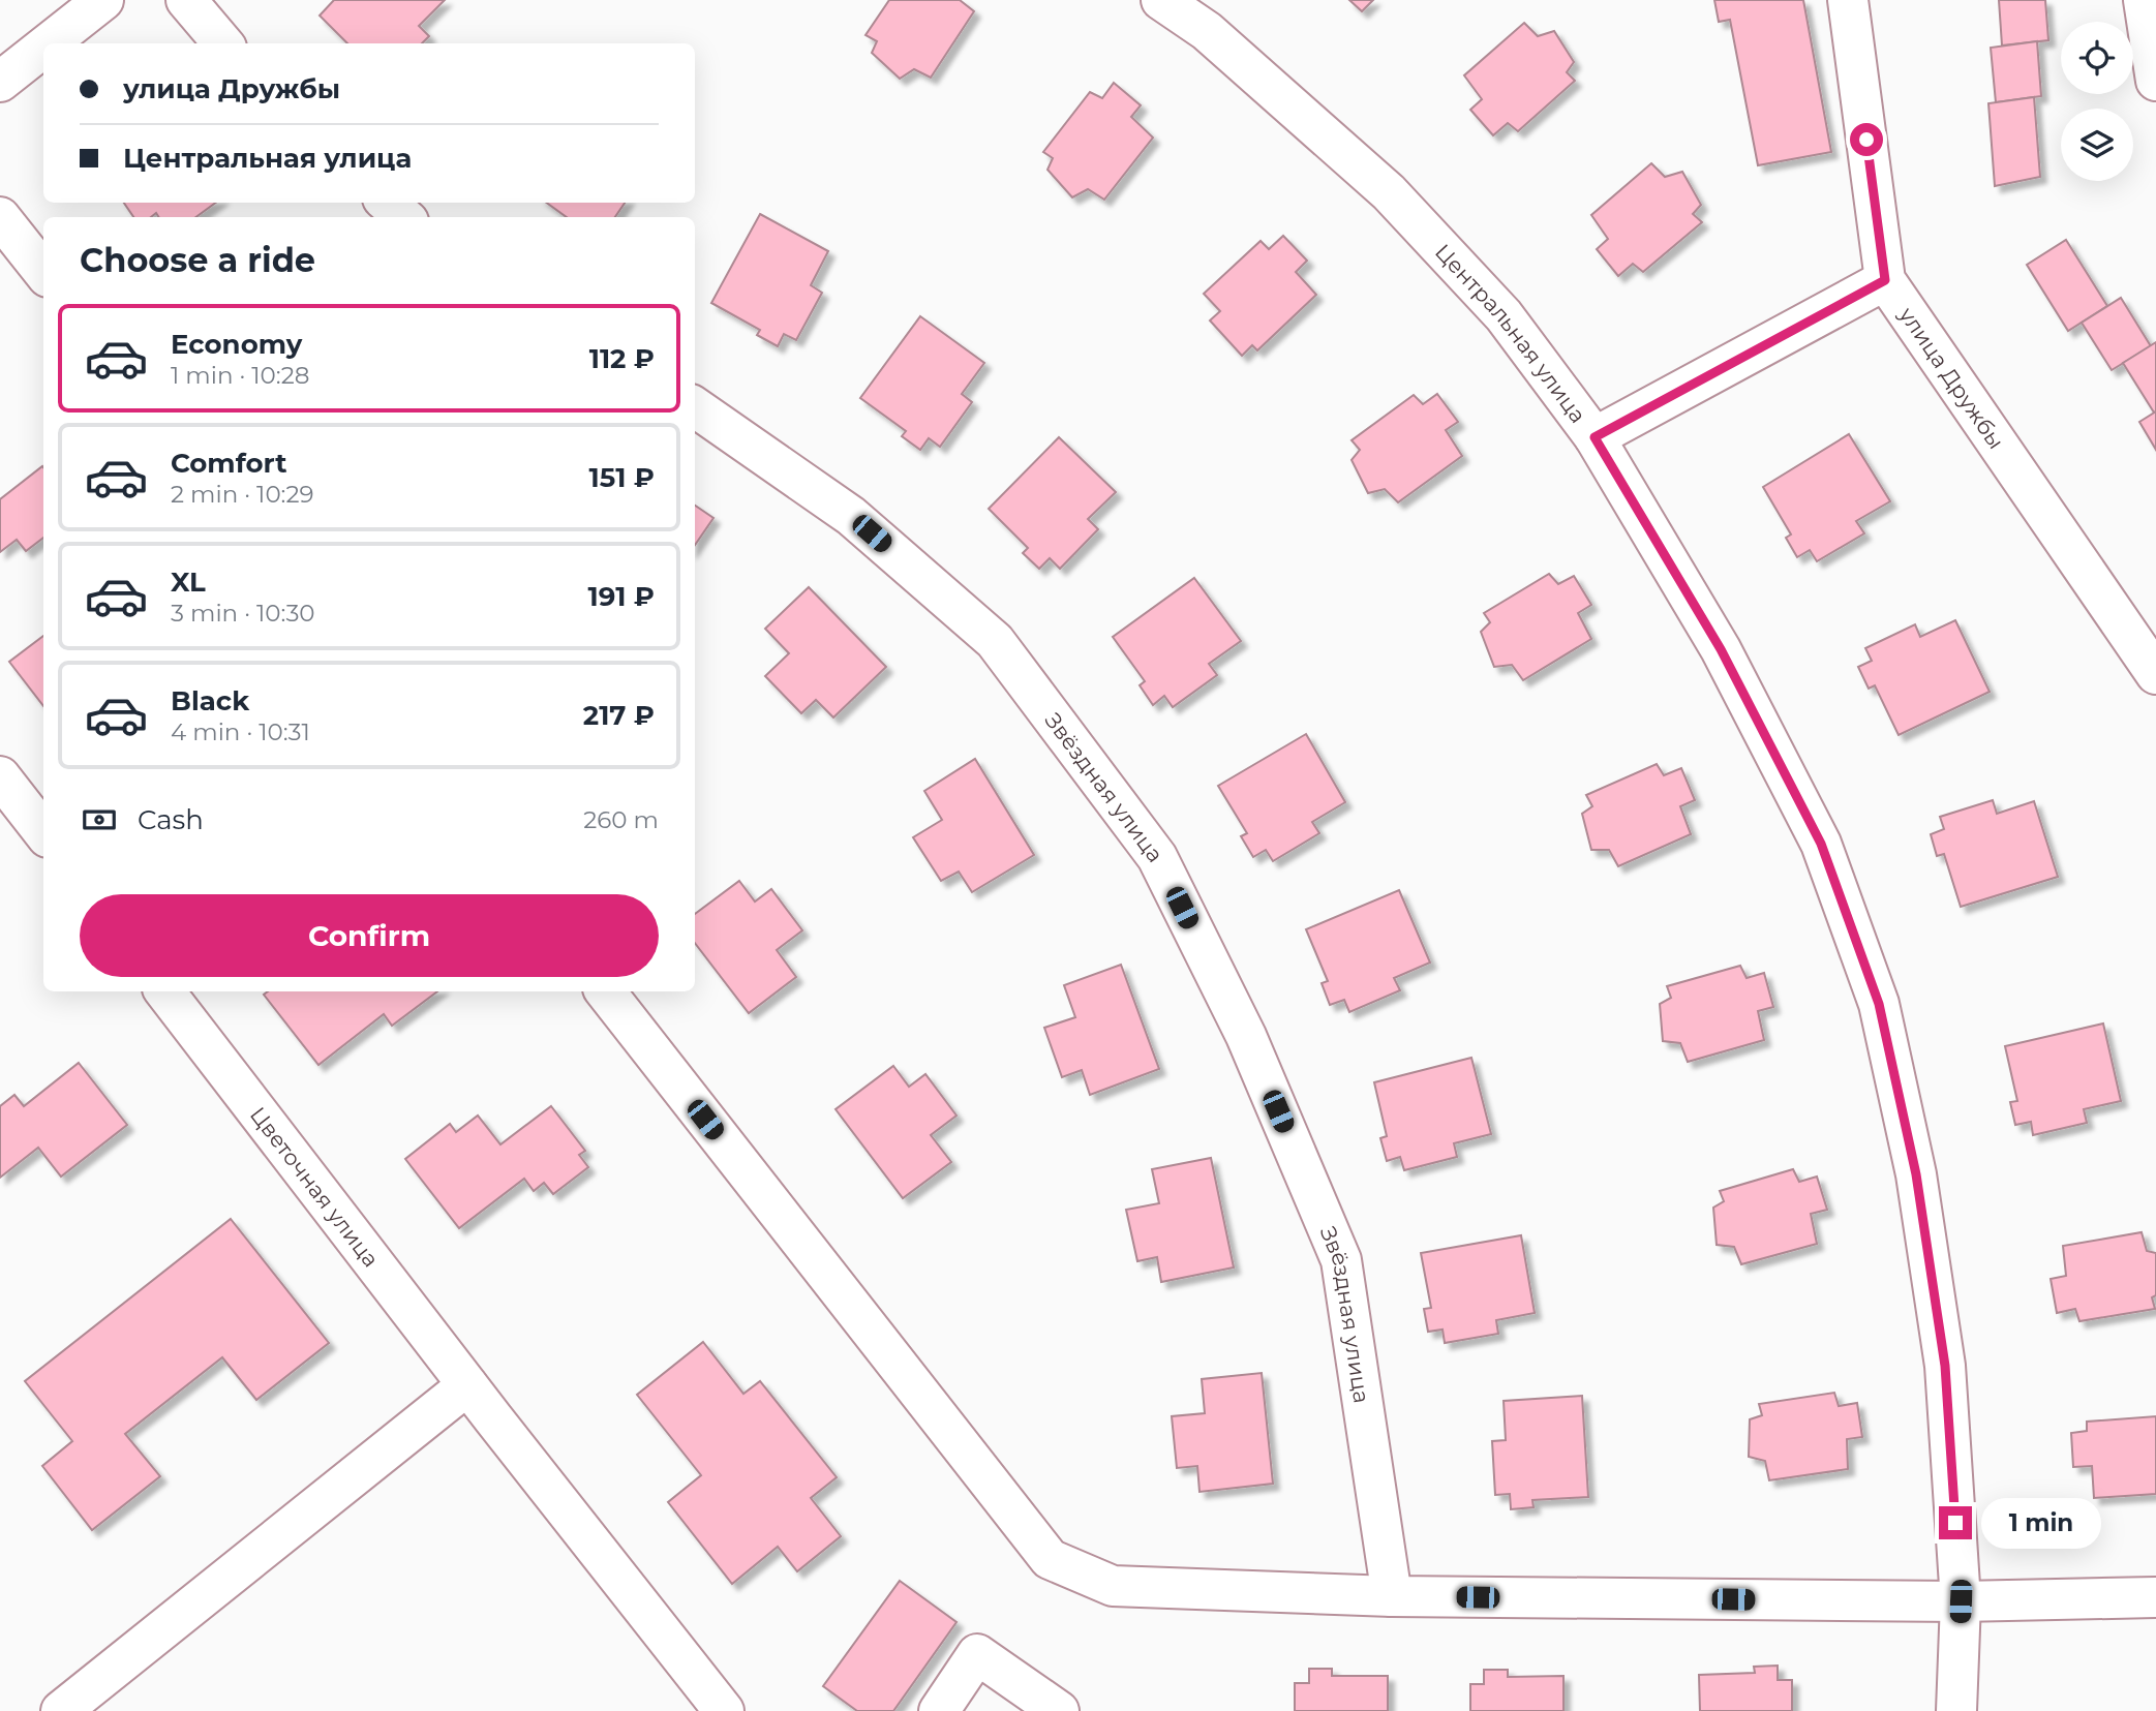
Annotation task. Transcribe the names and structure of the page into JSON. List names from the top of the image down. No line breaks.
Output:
{"streets":{"street":["Центральная улица","улица Дружбы","Звёздная улица","Цветочная улица"]},"page":{"banner":["улица Дружбы","Центральная улица"],"heading":"Choose a ride","list":[{"name":"Economy","note":"1 min · 10:28","value":"112 ₽"},{"name":"Comfort","note":"2 min · 10:29","value":"151 ₽"},{"name":"XL","note":"3 min · 10:30","value":"191 ₽"},{"name":"Black","note":"4 min · 10:31","value":"217 ₽"}],"pay":["Cash","260 m"],"buttons":"Confirm","bubble":"1 min"}}
